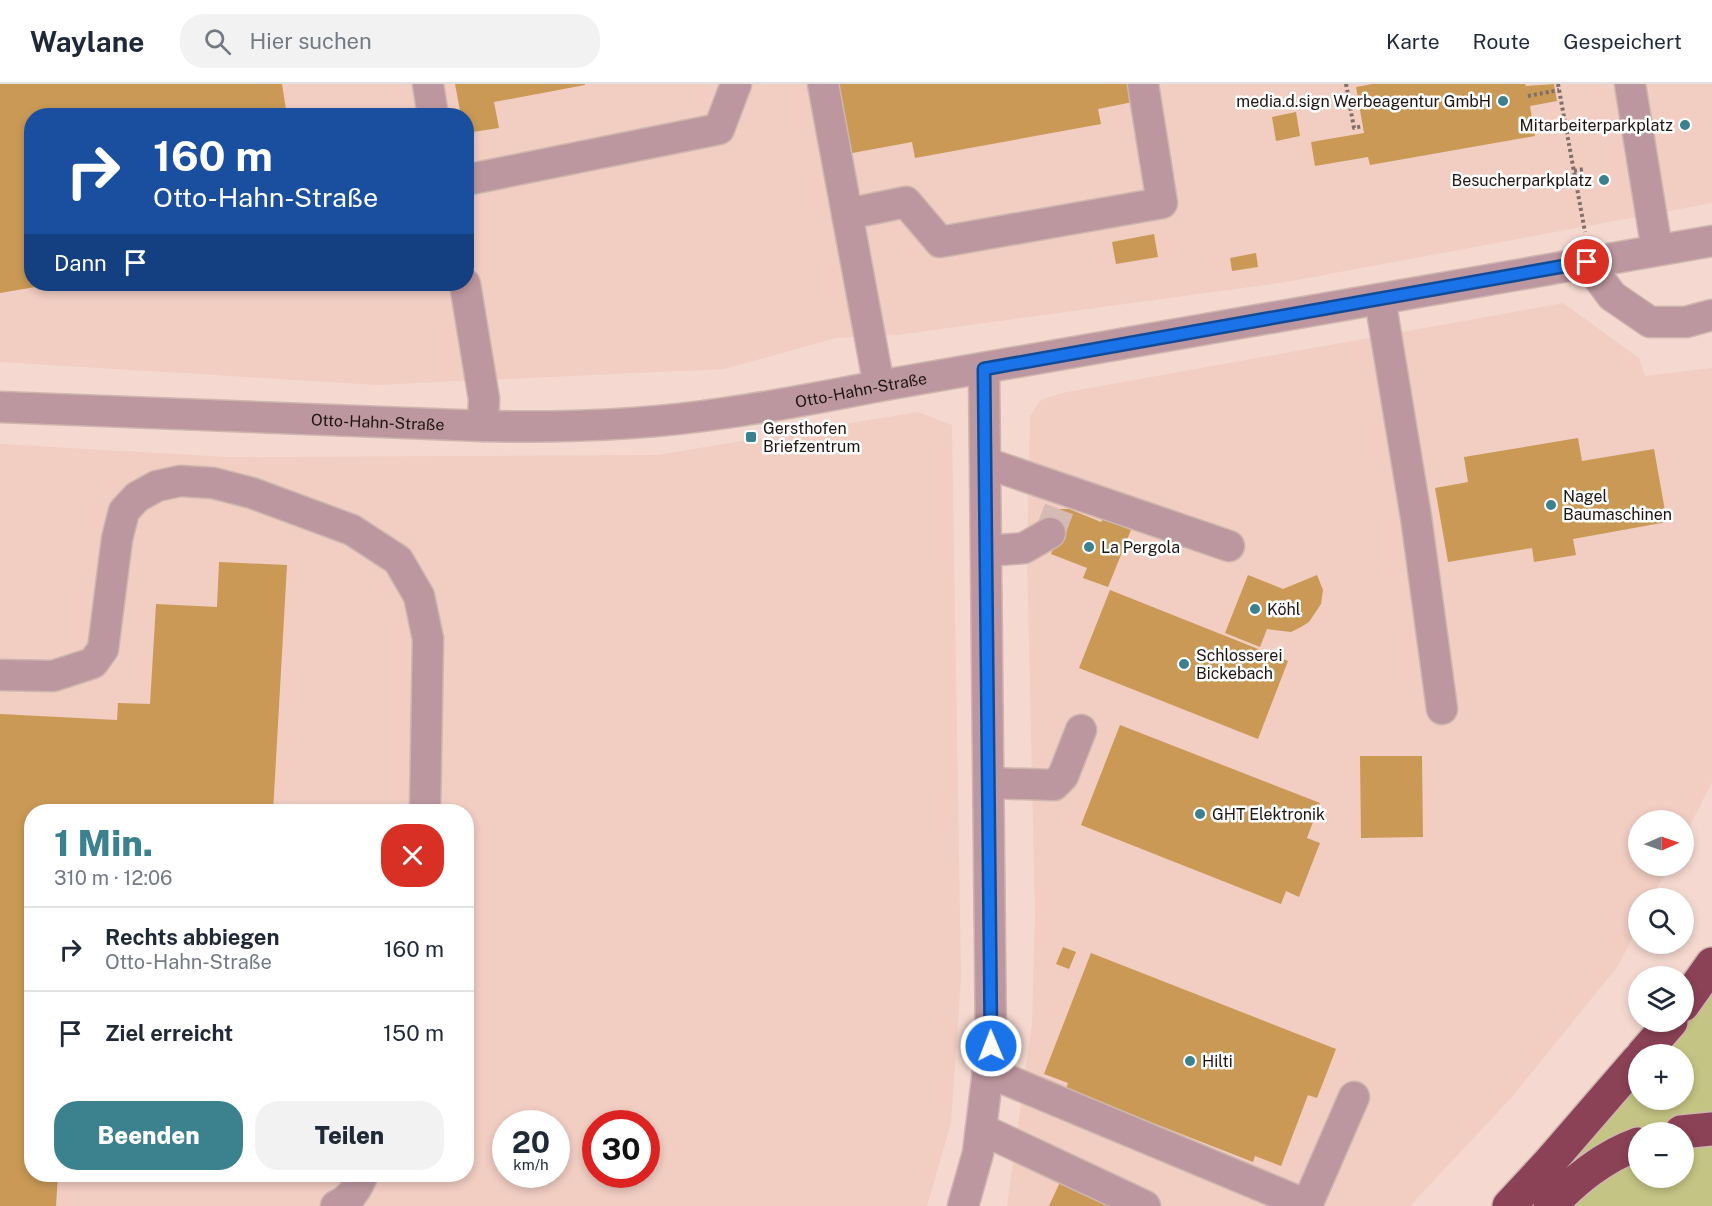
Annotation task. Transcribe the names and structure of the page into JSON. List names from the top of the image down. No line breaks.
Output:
{"streets":{"street":["Otto-Hahn-Straße"]},"places":{"other":["media.d.sign Werbeagentur GmbH","Mitarbeiterparkplatz","Besucherparkplatz","Nagel Baumaschinen","La Pergola","Köhl","Schlosserei Bickebach","GHT Elektronik","Hilti"],"transit":["Gersthofen Briefzentrum"]},"north":"right","page":{"header":"Waylane","search":"Hier suchen","nav":["Karte","Route","Gespeichert"],"turn":["160 m","Otto-Hahn-Straße"],"then":"Dann","heading":["1 Min.","310 m · 12:06"],"map_buttons":["+","−"],"list":[{"name":"Rechts abbiegen","note":"Otto-Hahn-Straße","value":"160 m"},{"name":"Ziel erreicht","value":"150 m"}],"buttons":["Beenden","Teilen"],"speed":"20 km/h","limit":"30"}}
